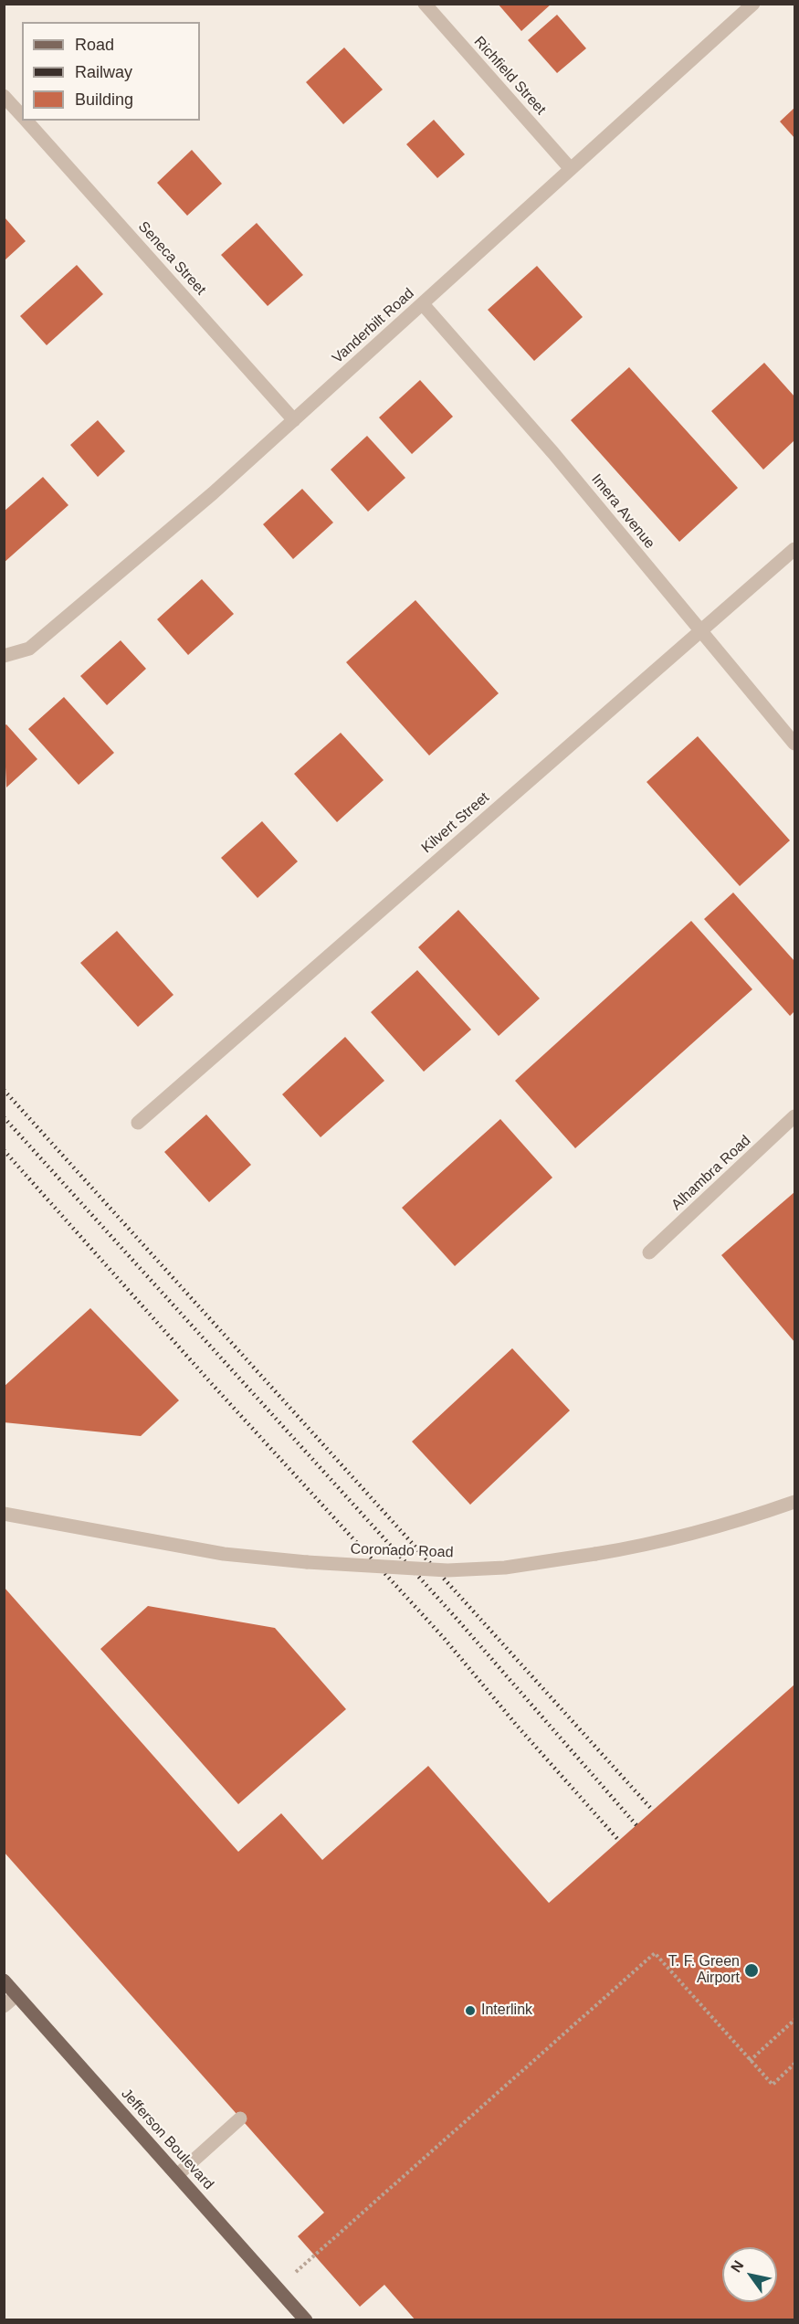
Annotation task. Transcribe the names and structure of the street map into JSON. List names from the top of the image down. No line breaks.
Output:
{"streets":{"main road":["Jefferson Boulevard"],"street":["Richfield Street","Seneca Street","Vanderbilt Road","Imera Avenue","Kilvert Street","Alhambra Road","Coronado Road"]},"crossings":[["Richfield Street","Vanderbilt Road"],["Seneca Street","Vanderbilt Road"],["Vanderbilt Road","Imera Avenue"],["Imera Avenue","Kilvert Street"]],"places":["T. F. Green Airport","Interlink"],"legend":["Road","Railway","Building"],"north":"top left"}
